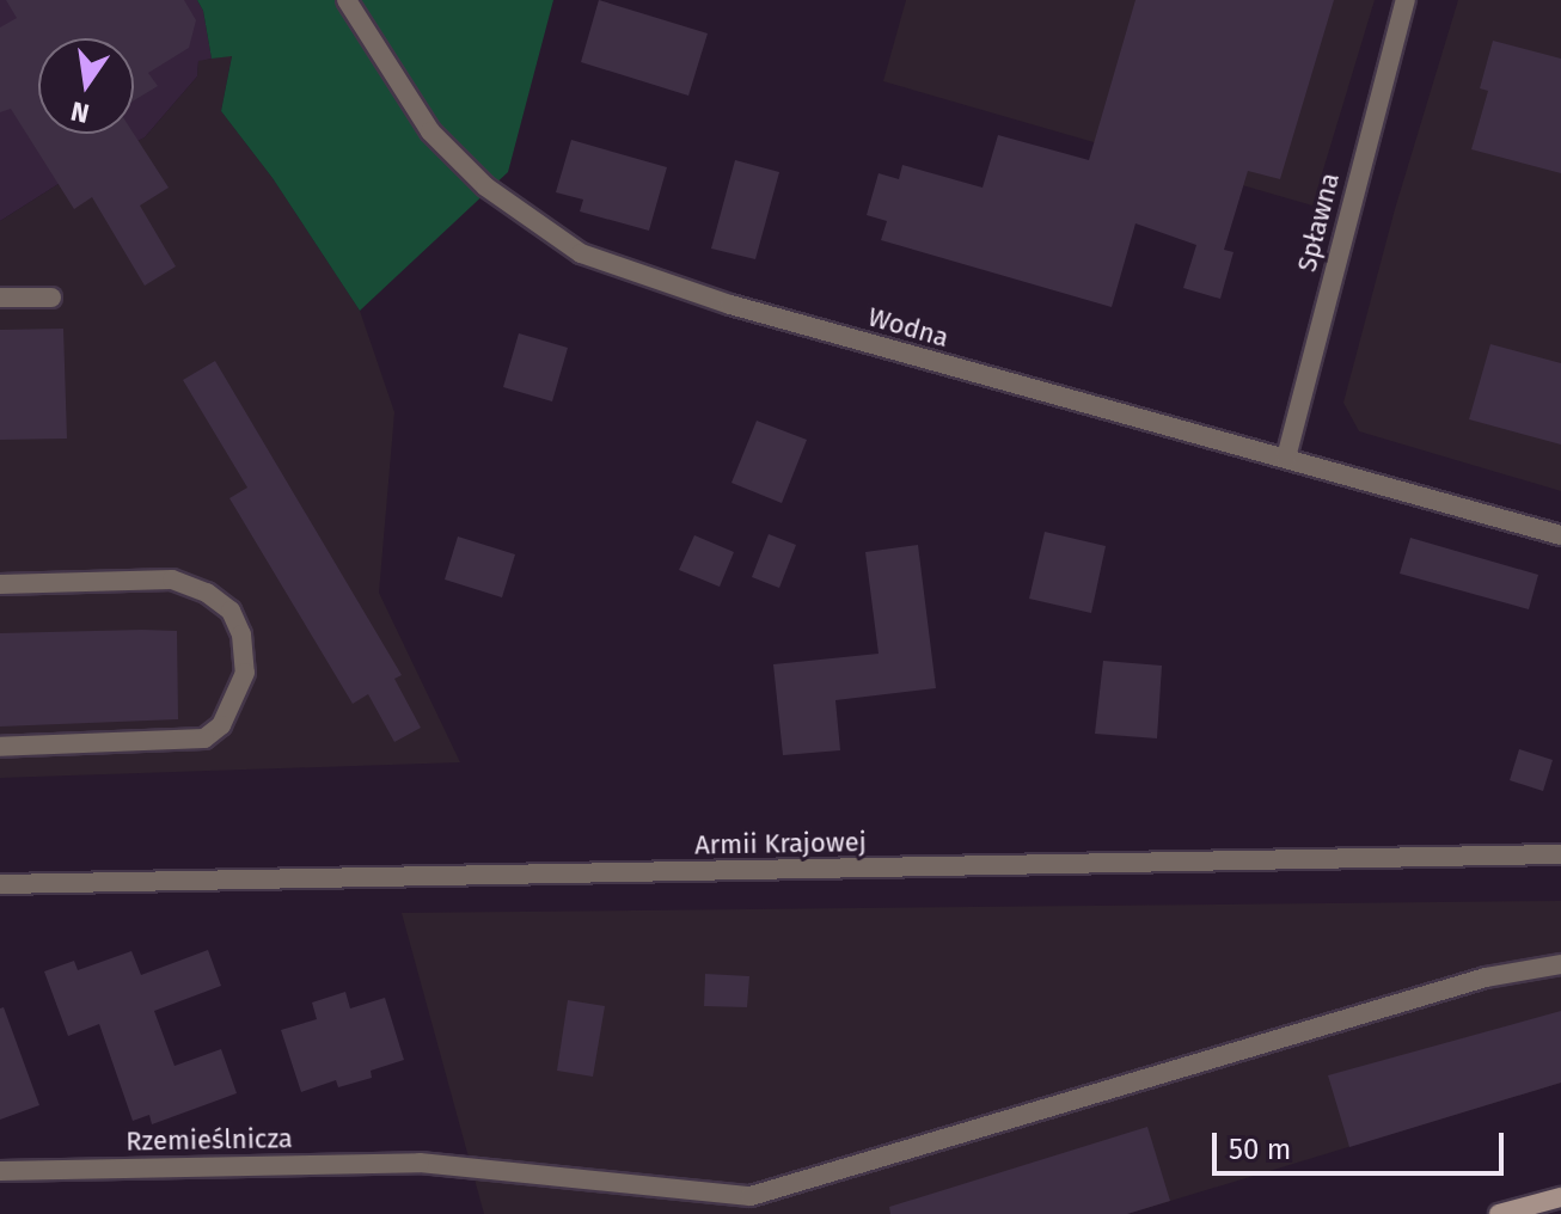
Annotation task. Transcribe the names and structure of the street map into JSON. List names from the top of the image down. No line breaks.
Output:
{"streets":{"street":["Spławna","Wodna","Armii Krajowej","Rzemieślnicza"]},"crossings":[["Spławna","Wodna"]],"scale_bar":"50 m","north":"bottom"}
